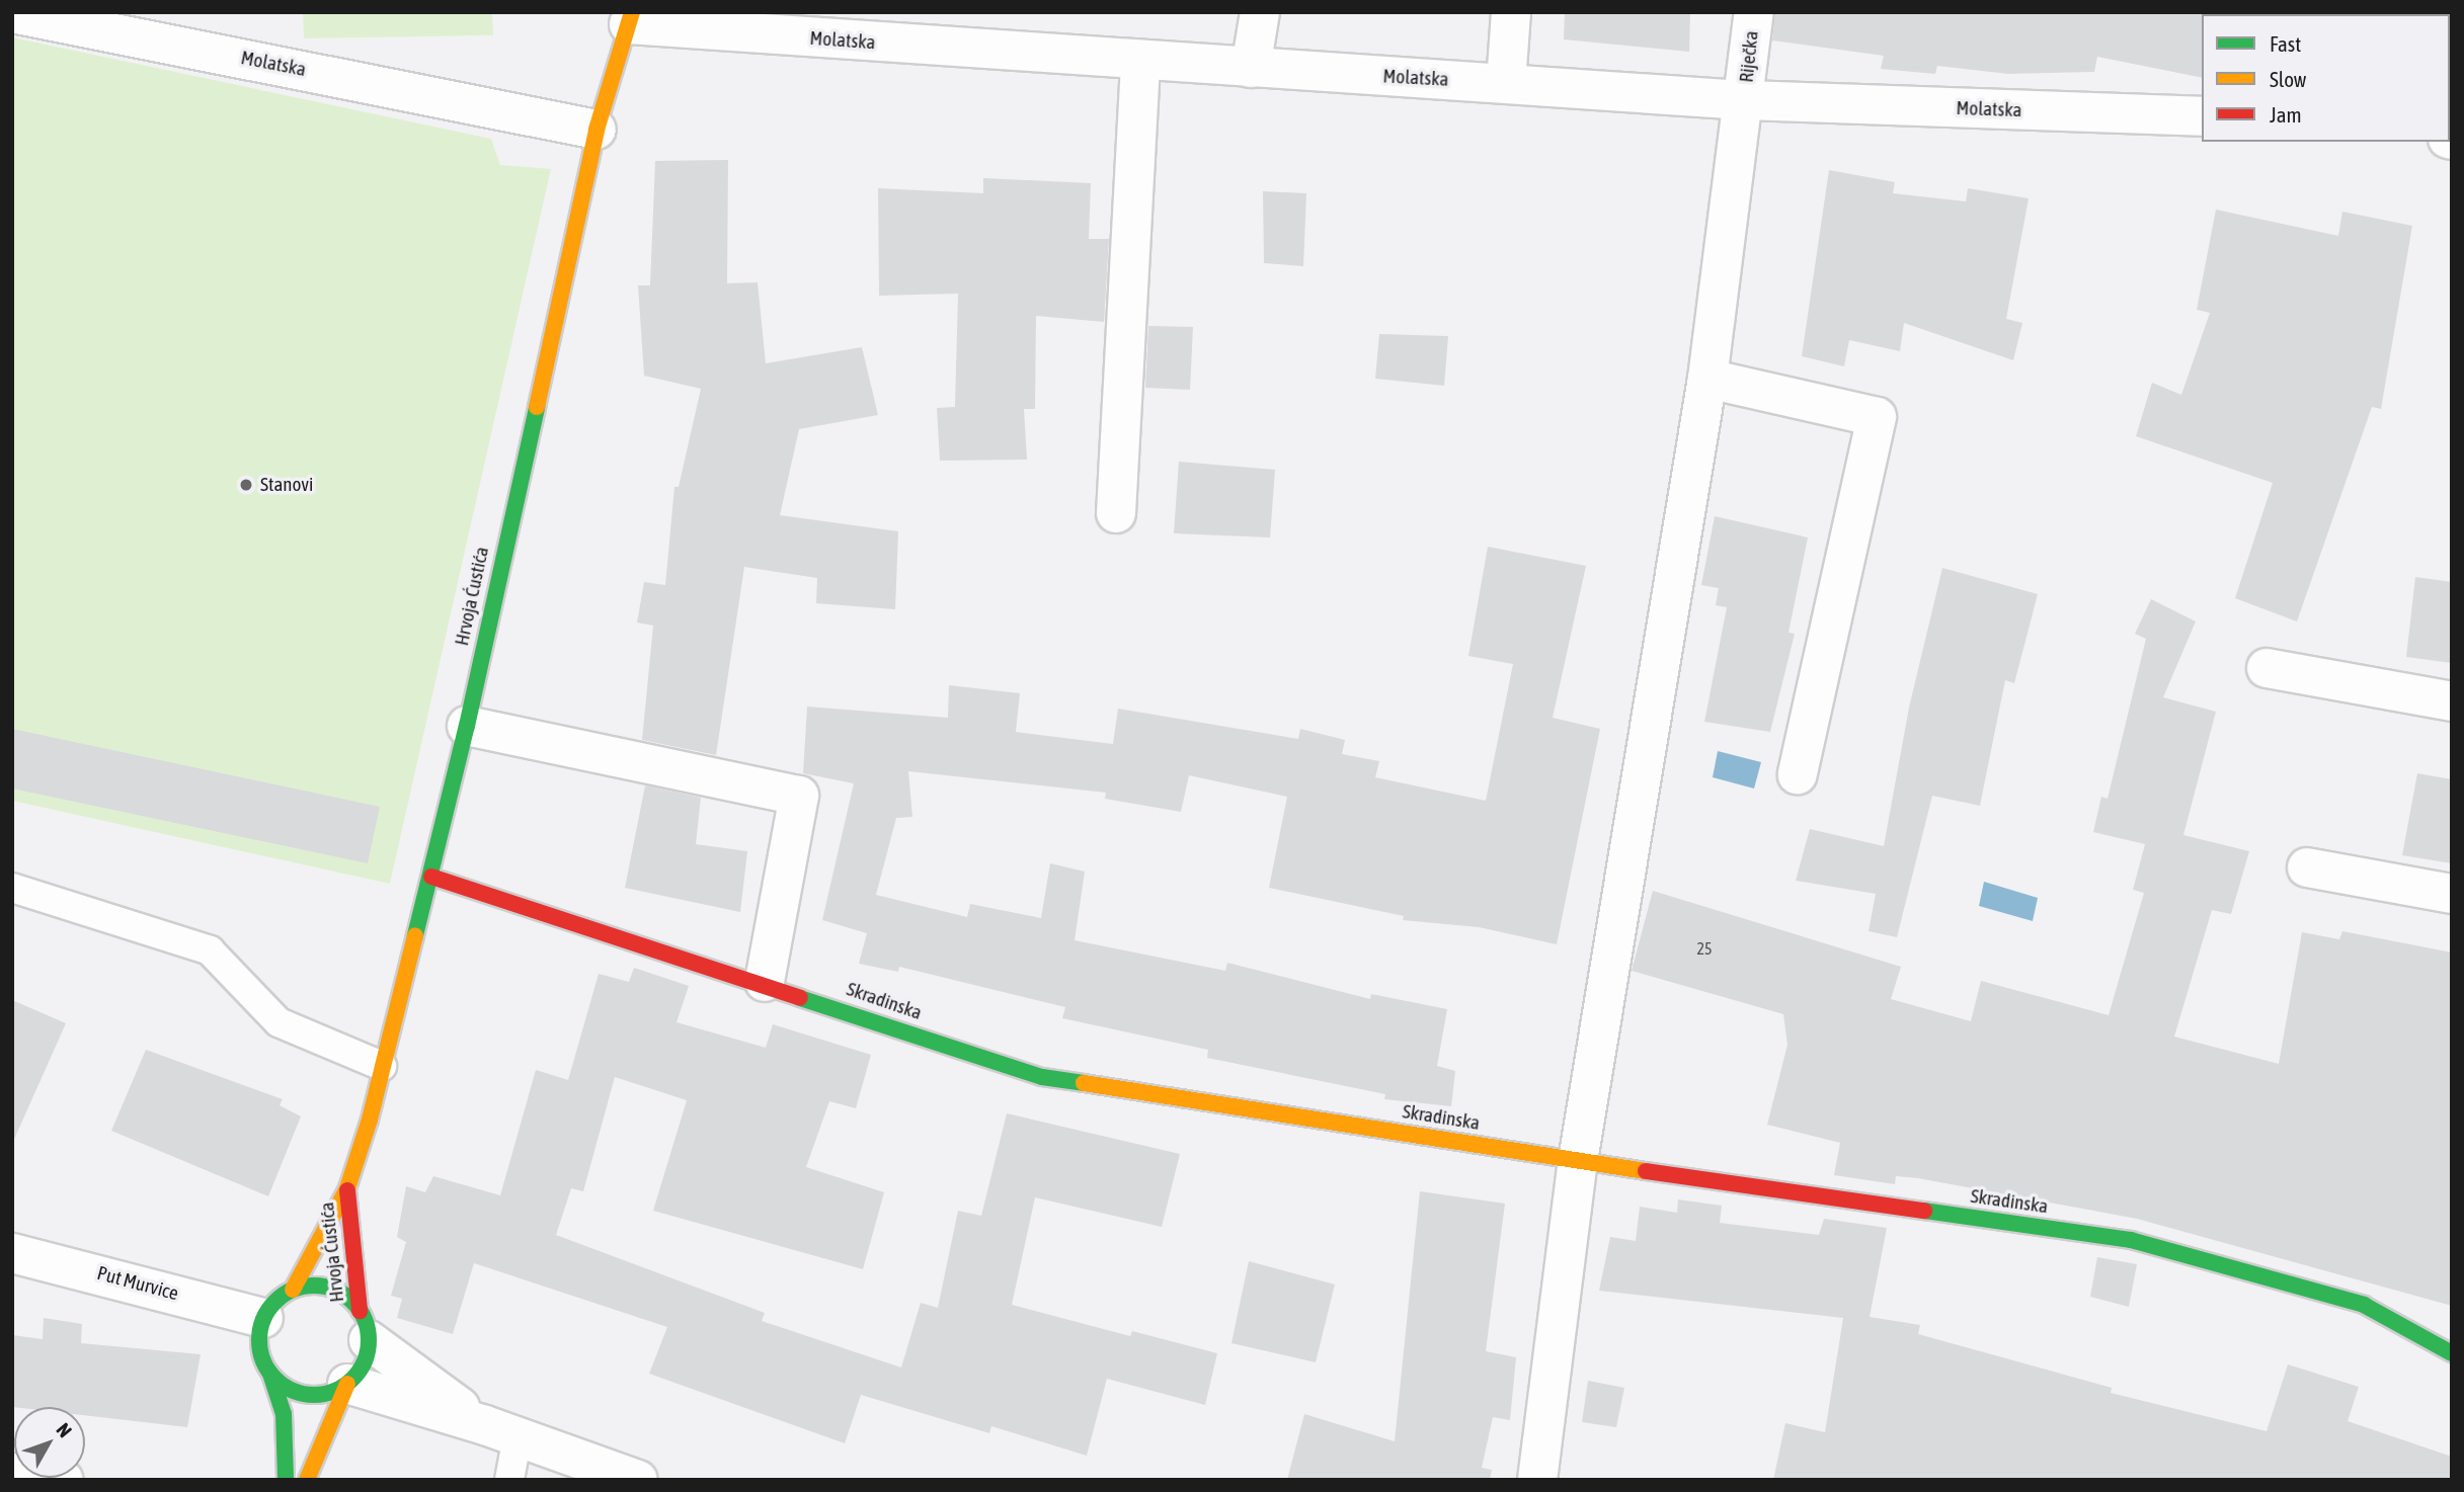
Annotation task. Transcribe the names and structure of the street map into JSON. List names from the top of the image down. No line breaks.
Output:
{"streets":{"street":["Molatska","Riječka","Hrvoja Ćustića","Skradinska","Put Murvice"]},"crossings":[["Molatska","Riječka"],["Molatska","Hrvoja Ćustića"],["Riječka","Skradinska"],["Hrvoja Ćustića","Skradinska"],["Hrvoja Ćustića","Put Murvice"]],"places":["Stanovi"],"house_numbers":["25"],"legend":["Fast","Slow","Jam"],"north":"top right"}
